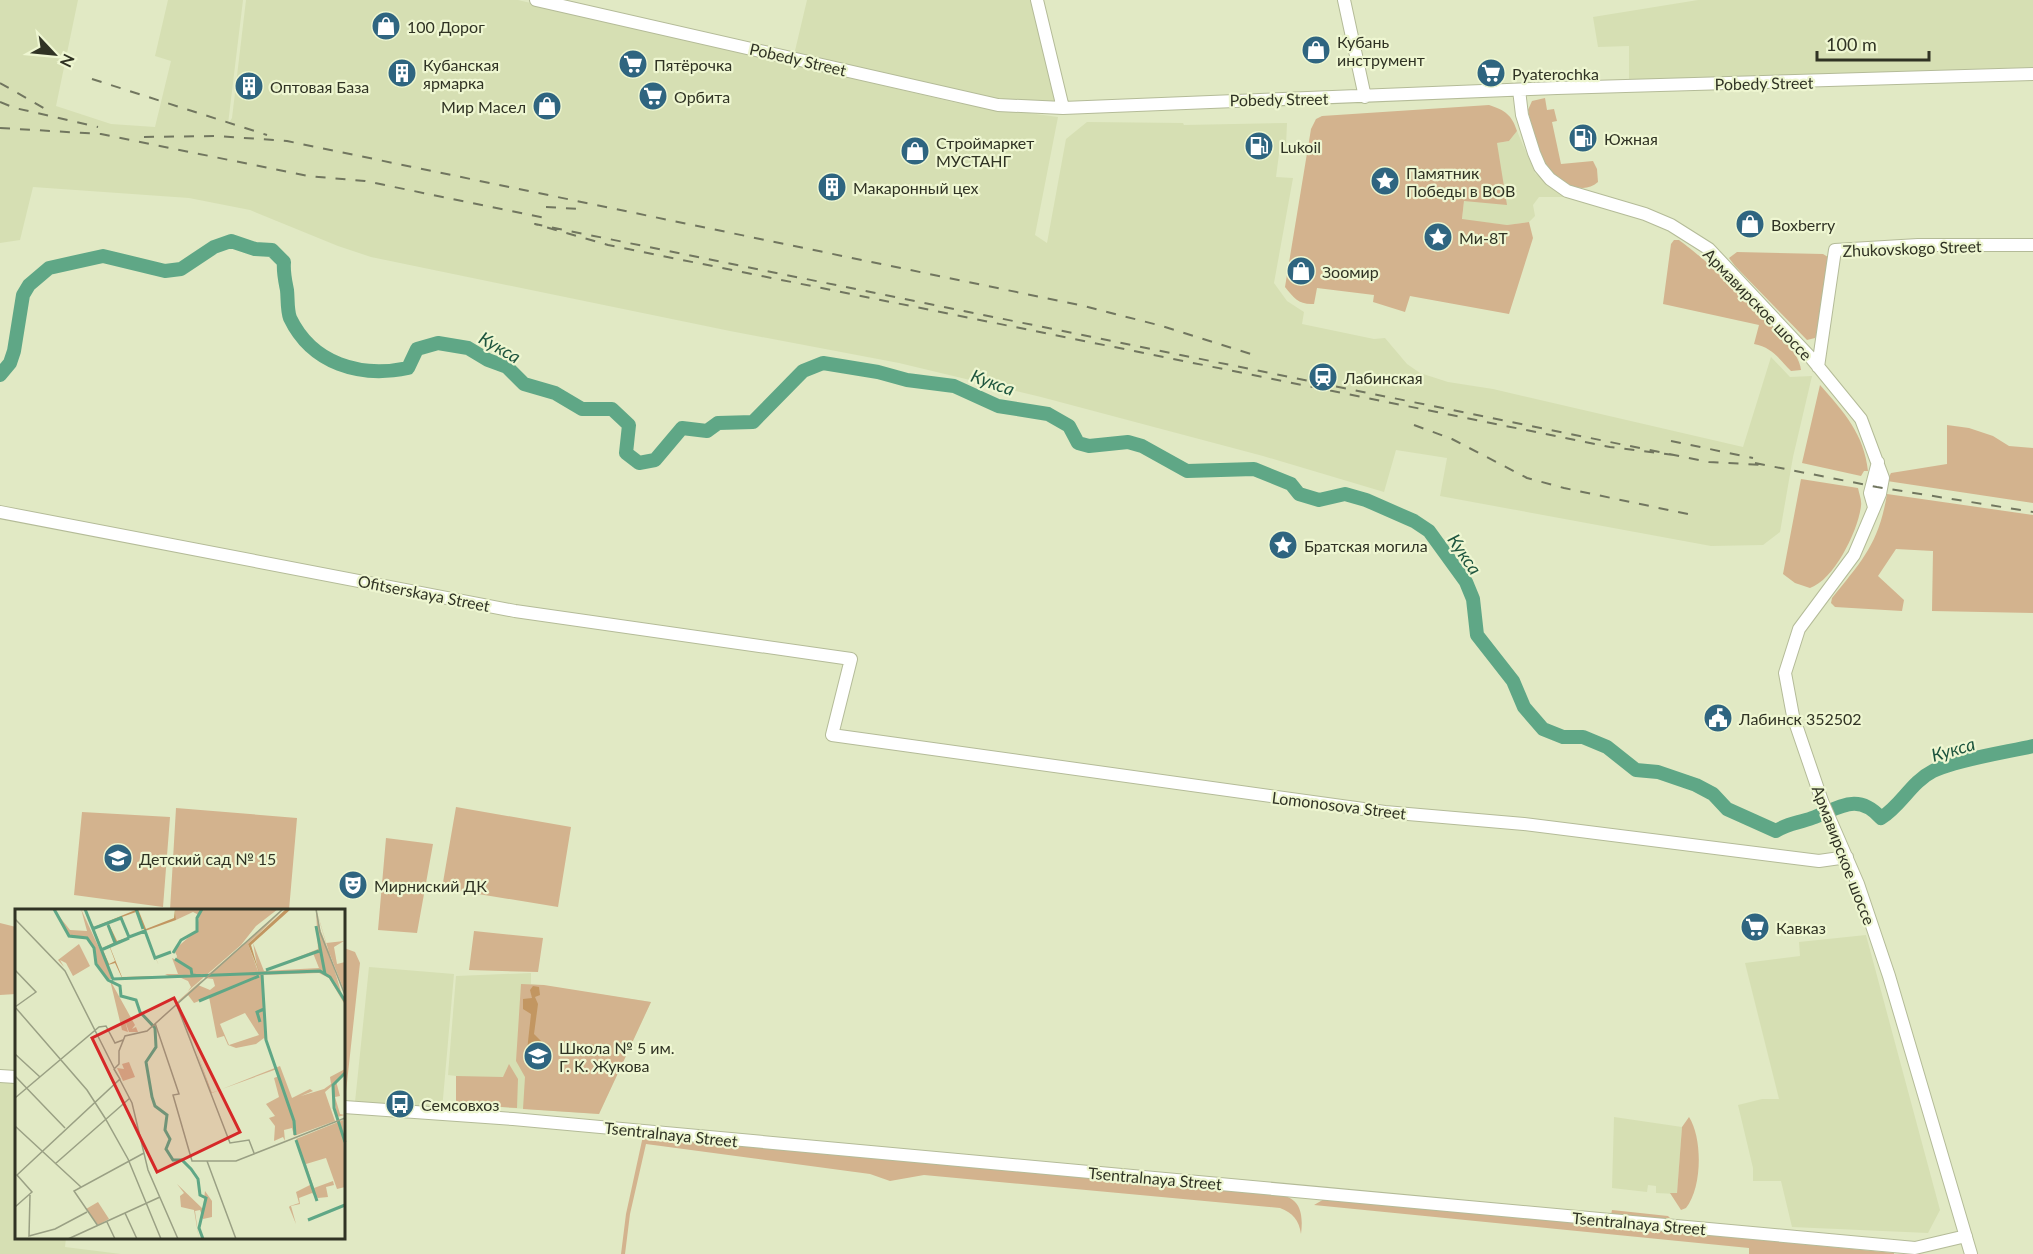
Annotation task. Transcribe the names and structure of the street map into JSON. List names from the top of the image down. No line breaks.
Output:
{"streets":{"street":["Pobedy Street","Zhukovskogo Street","Армавирское шоссе","Ofitserskaya Street","Lomonosova Street","Tsentralnaya Street"]},"crossings":[["Pobedy Street","Армавирское шоссе"],["Zhukovskogo Street","Армавирское шоссе"],["Армавирское шоссе","Lomonosova Street"],["Армавирское шоссе","Tsentralnaya Street"],["Ofitserskaya Street","Lomonosova Street"]],"water":["Кукса"],"places":{"shop":["100 Дорог","Кубань инструмент","Мир Масел","Строймаркет МУСТАНГ","Boxberry","Зоомир"],"supermarket":["Пятёрочка","Pyaterochka","Орбита","Кавказ"],"building":["Кубанская ярмарка","Оптовая База","Макаронный цех"],"fuel station":["Южная","Lukoil"],"place":["Памятник Победы в ВОВ","Ми-8Т","Братская могила"],"station":["Лабинская"],"public building":["Лабинск 352502"],"school or university":["Детский сад № 15","Школа № 5 им. Г. К. Жукова"],"theatre":["Мирниский ДК"],"bus stop":["Семсовхоз"]},"scale_bar":"100 m","north":"bottom right"}
